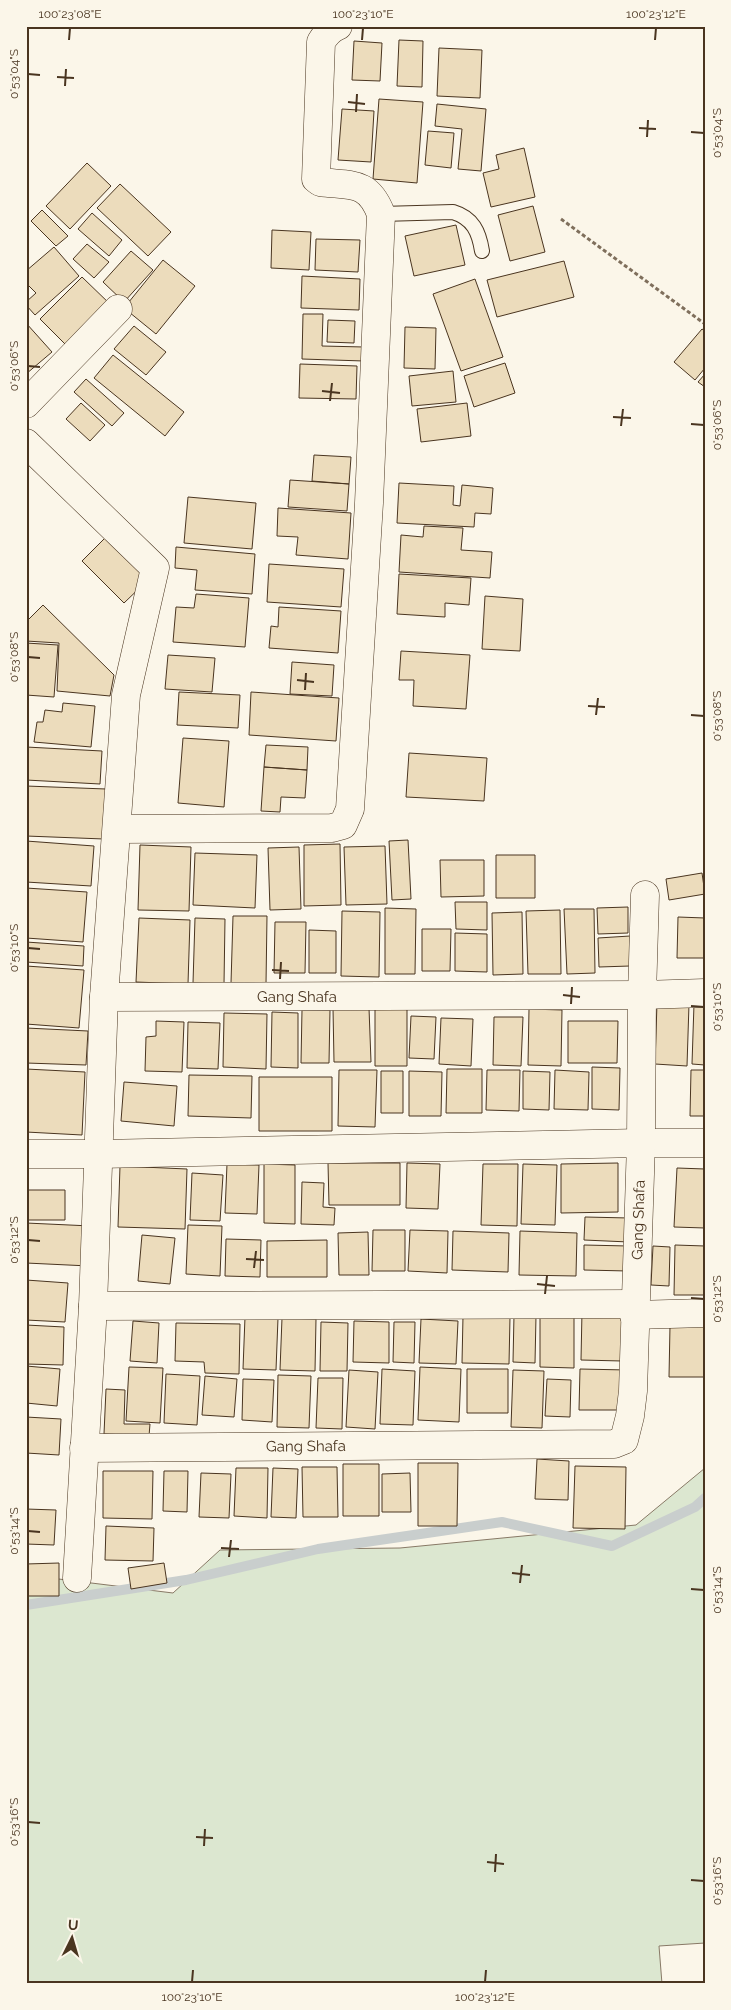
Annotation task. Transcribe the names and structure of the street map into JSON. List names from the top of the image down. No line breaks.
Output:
{"streets":{"street":["Gang Shafa"]},"north":"top","coordinates":["100°23'08\"E","100°23'10\"E","100°23'12\"E","0°53'04\"S","0°53'06\"S","0°53'08\"S","0°53'10\"S","0°53'12\"S","0°53'14\"S","0°53'16\"S"]}
